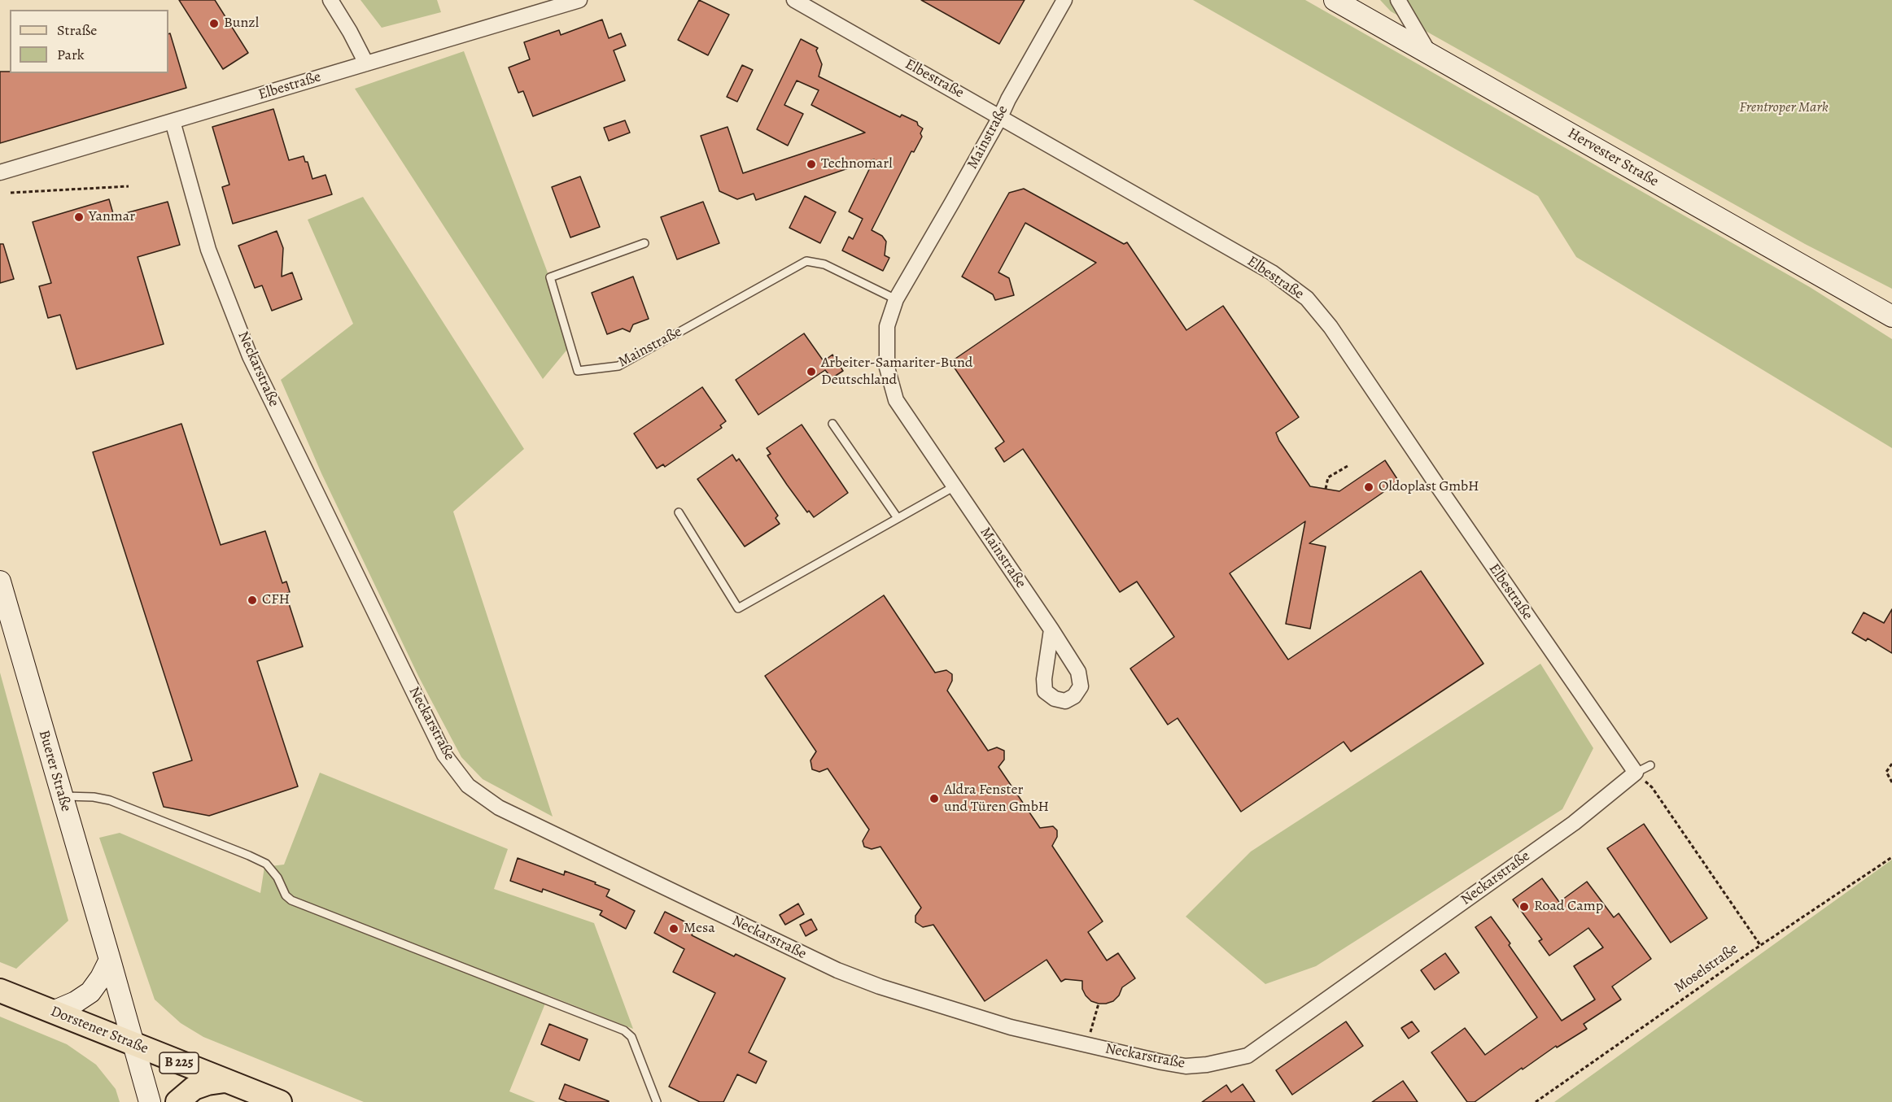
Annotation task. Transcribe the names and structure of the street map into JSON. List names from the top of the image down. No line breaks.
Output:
{"streets":{"main road":["Hervester Straße","Buerer Straße","Dorstener Straße","B 225"],"street":["Elbestraße","Mainstraße","Neckarstraße"],"path":["Moselstraße"]},"crossings":[["Elbestraße","Mainstraße"],["Elbestraße","Neckarstraße"],["Buerer Straße","Dorstener Straße"]],"parks":["Frentroper Mark"],"places":["Bunzl","Technomarl","Yanmar","Arbeiter-Samariter-Bund Deutschland","Oldoplast GmbH","CFH","Aldra Fenster und Türen GmbH","Road Camp","Mesa"],"legend":["Straße","Park"]}
